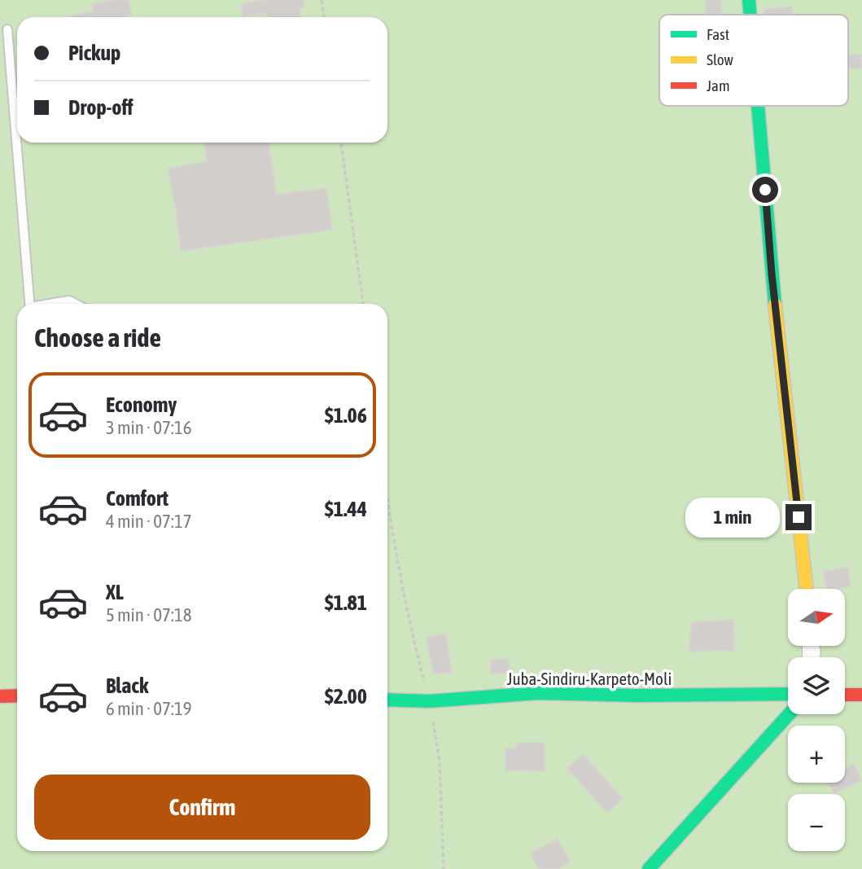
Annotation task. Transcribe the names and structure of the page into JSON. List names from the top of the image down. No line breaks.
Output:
{"streets":{"main road":["Juba-Sindiru-Karpeto-Moli"]},"legend":["Fast","Slow","Jam"],"north":"right","page":{"banner":["Pickup","Drop-off"],"heading":"Choose a ride","list":[{"name":"Economy","note":"3 min · 07:16","value":"$1.06"},{"name":"Comfort","note":"4 min · 07:17","value":"$1.44"},{"name":"XL","note":"5 min · 07:18","value":"$1.81"},{"name":"Black","note":"6 min · 07:19","value":"$2.00"}],"bubble":"1 min","map_buttons":["+","−"],"buttons":"Confirm"}}
